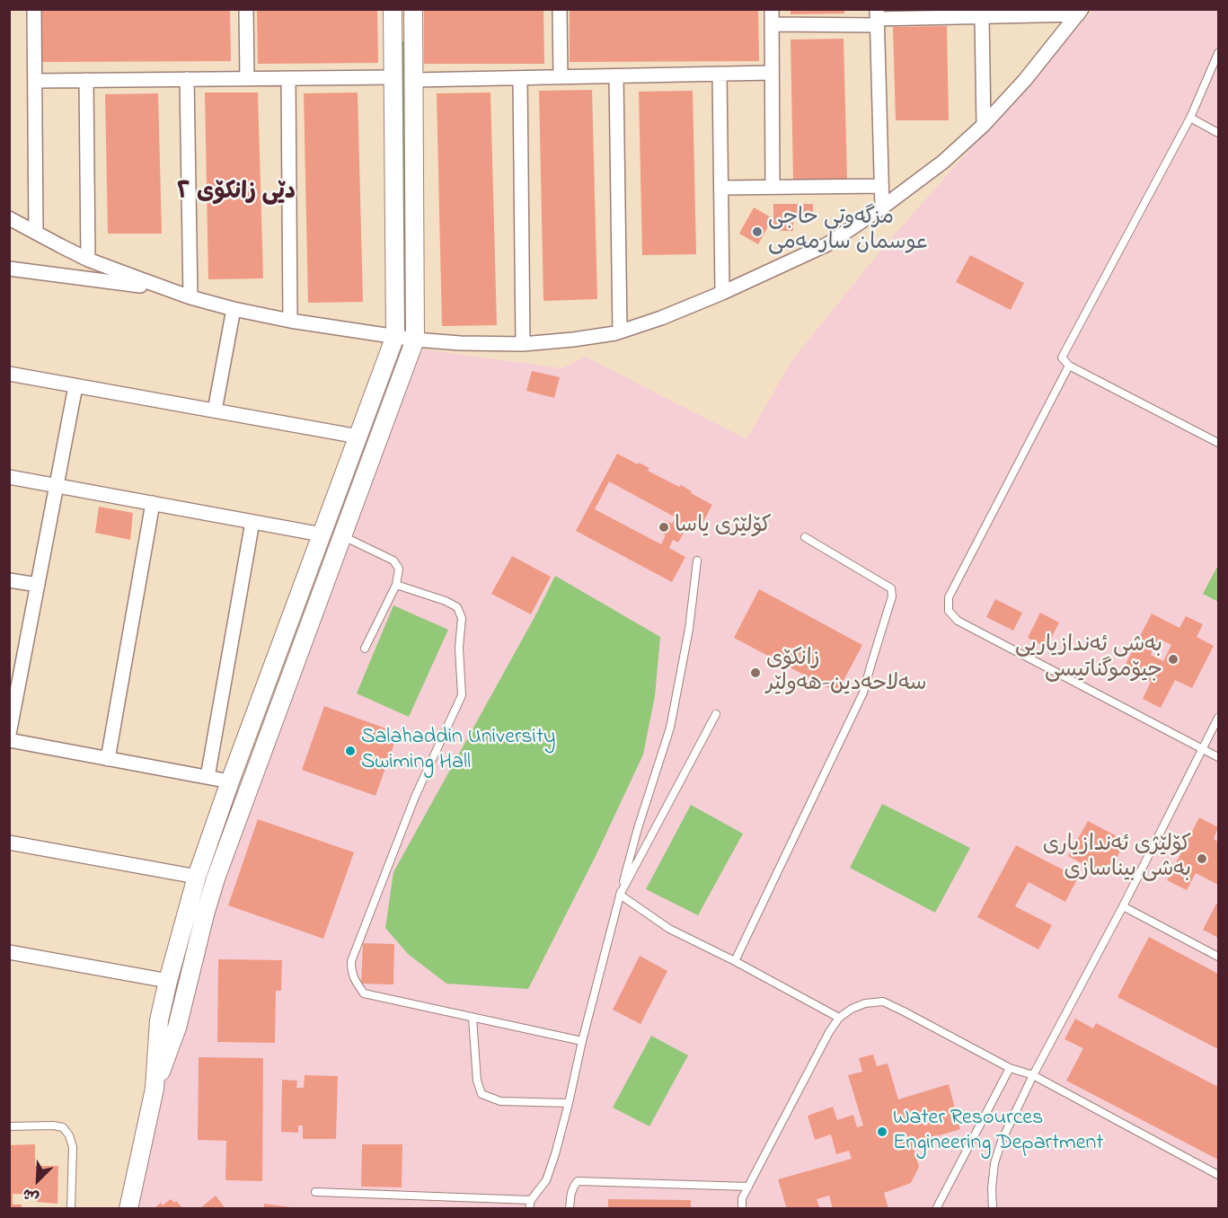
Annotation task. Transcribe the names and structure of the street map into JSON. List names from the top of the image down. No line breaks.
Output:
{"districts":["دێی زانکۆی ٢"],"places":["مزگەوتی حاجی عوسمان سارمەمی","کۆلێژی یاسا","بەشی ئەندازیاریی جیۆموگناتیسی","زانکۆی سەلاحەدین-هەولێر","Salahaddin University Swiming Hall","کۆلێژی ئەندازیاری بەشی بیناسازی","Water Resources Engineering Department"],"north":"bottom left"}
